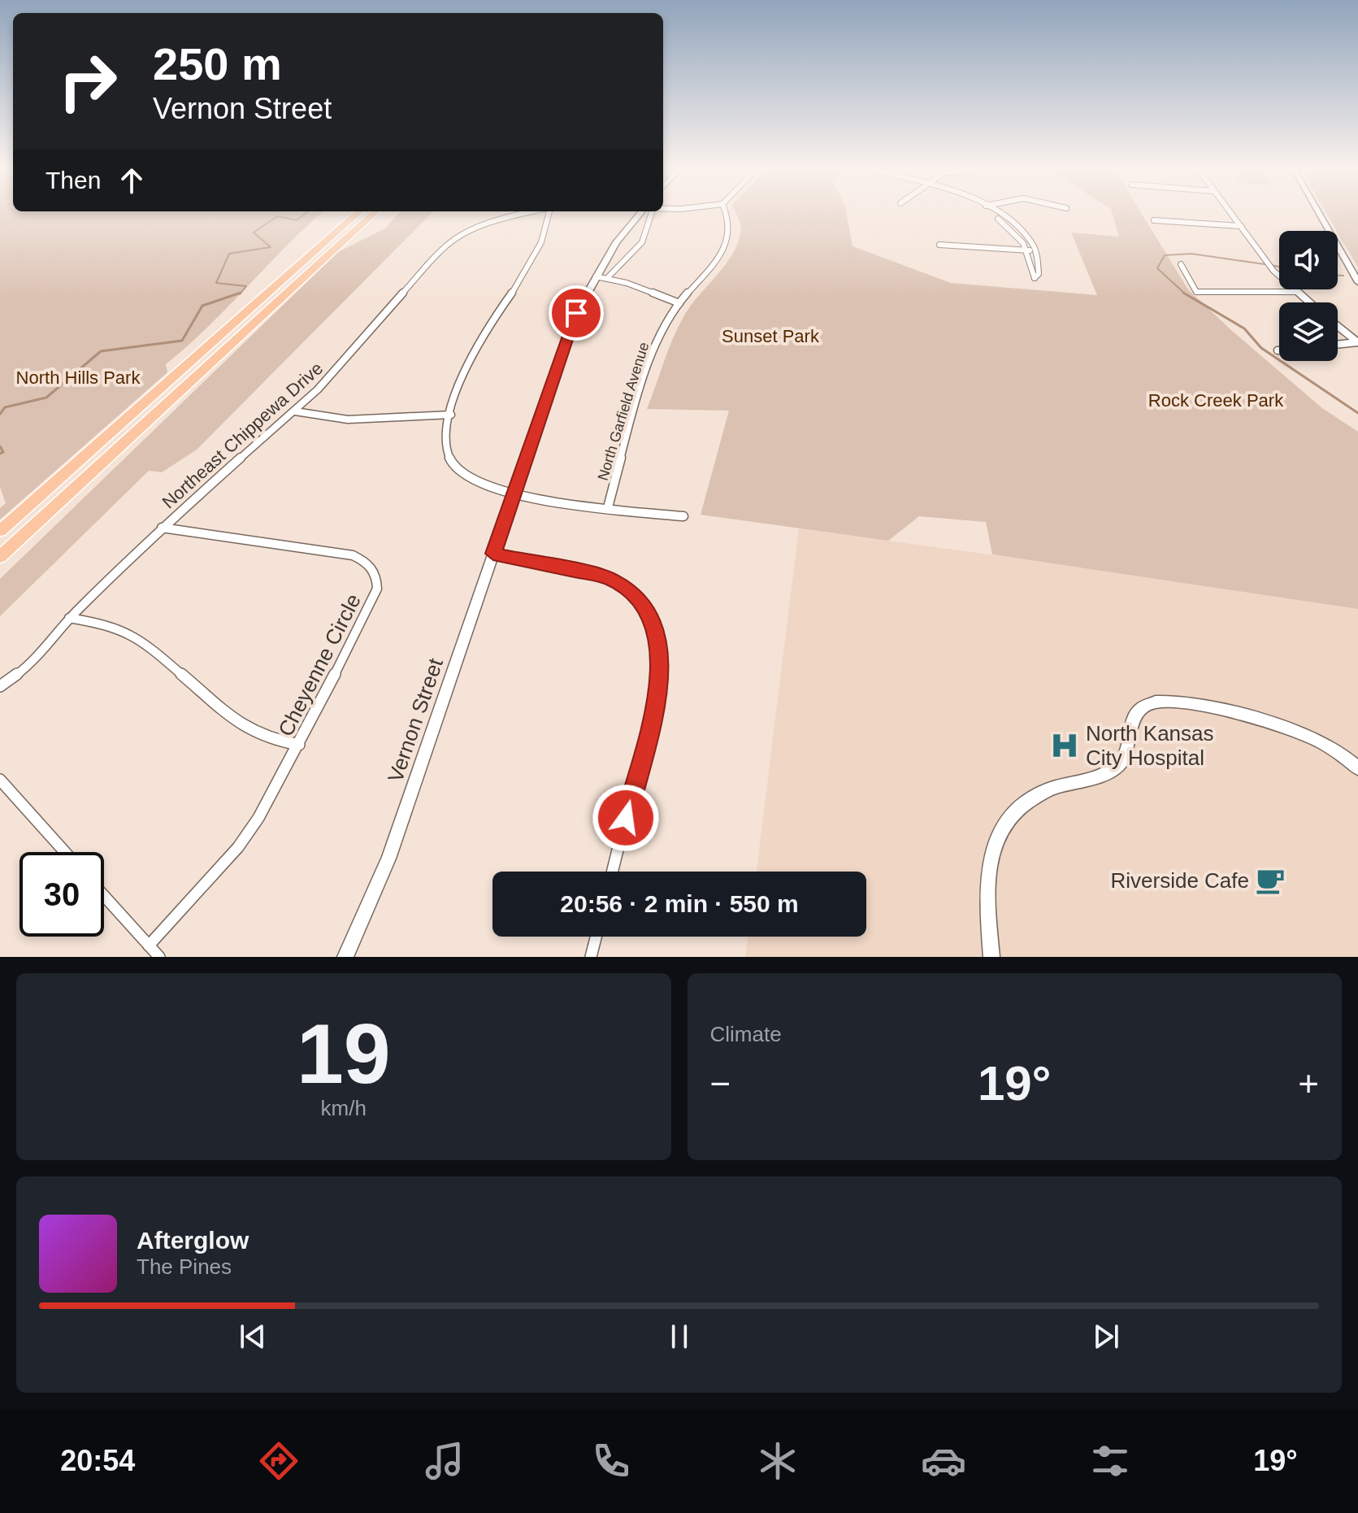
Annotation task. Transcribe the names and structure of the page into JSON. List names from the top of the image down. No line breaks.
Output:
{"streets":{"main road":["Vernon Street"],"street":["North Garfield Avenue","Northeast Chippewa Drive","Cheyenne Circle"]},"crossings":[["Northeast Chippewa Drive","Cheyenne Circle"]],"parks":["Sunset Park","North Hills Park","Rock Creek Park"],"places":{"hospital":["North Kansas City Hospital"],"cafe":["Riverside Cafe"]},"page":{"turn":["250 m","Vernon Street"],"then":"Then","limit":"30","trip":"20:56 · 2 min · 550 m","tile":[["19","km/h"],"Climate"],"heat":["−","19°","+"],"song":["Afterglow","The Pines"],"tabs":["20:54","19°"]}}
